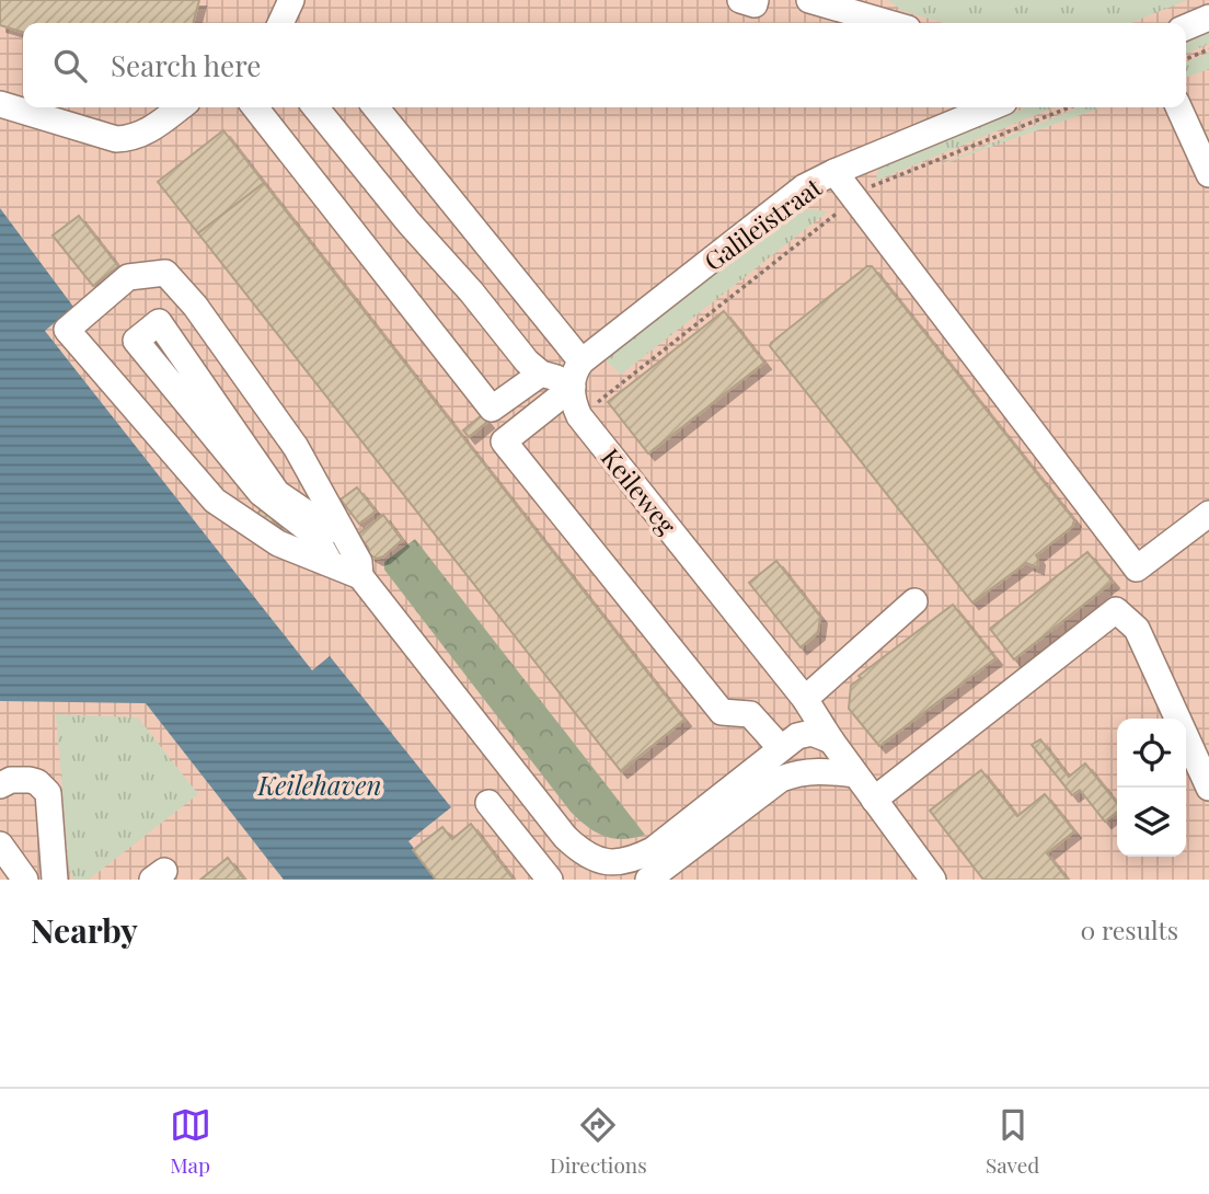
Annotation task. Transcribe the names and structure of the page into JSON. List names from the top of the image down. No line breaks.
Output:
{"streets":{"street":["Galileïstraat","Keileweg"]},"crossings":[["Galileïstraat","Keileweg"]],"water":["Keilehaven"],"page":{"search":"Search here","heading":["Nearby","0 results"],"nav":["Map","Directions","Saved"]}}
